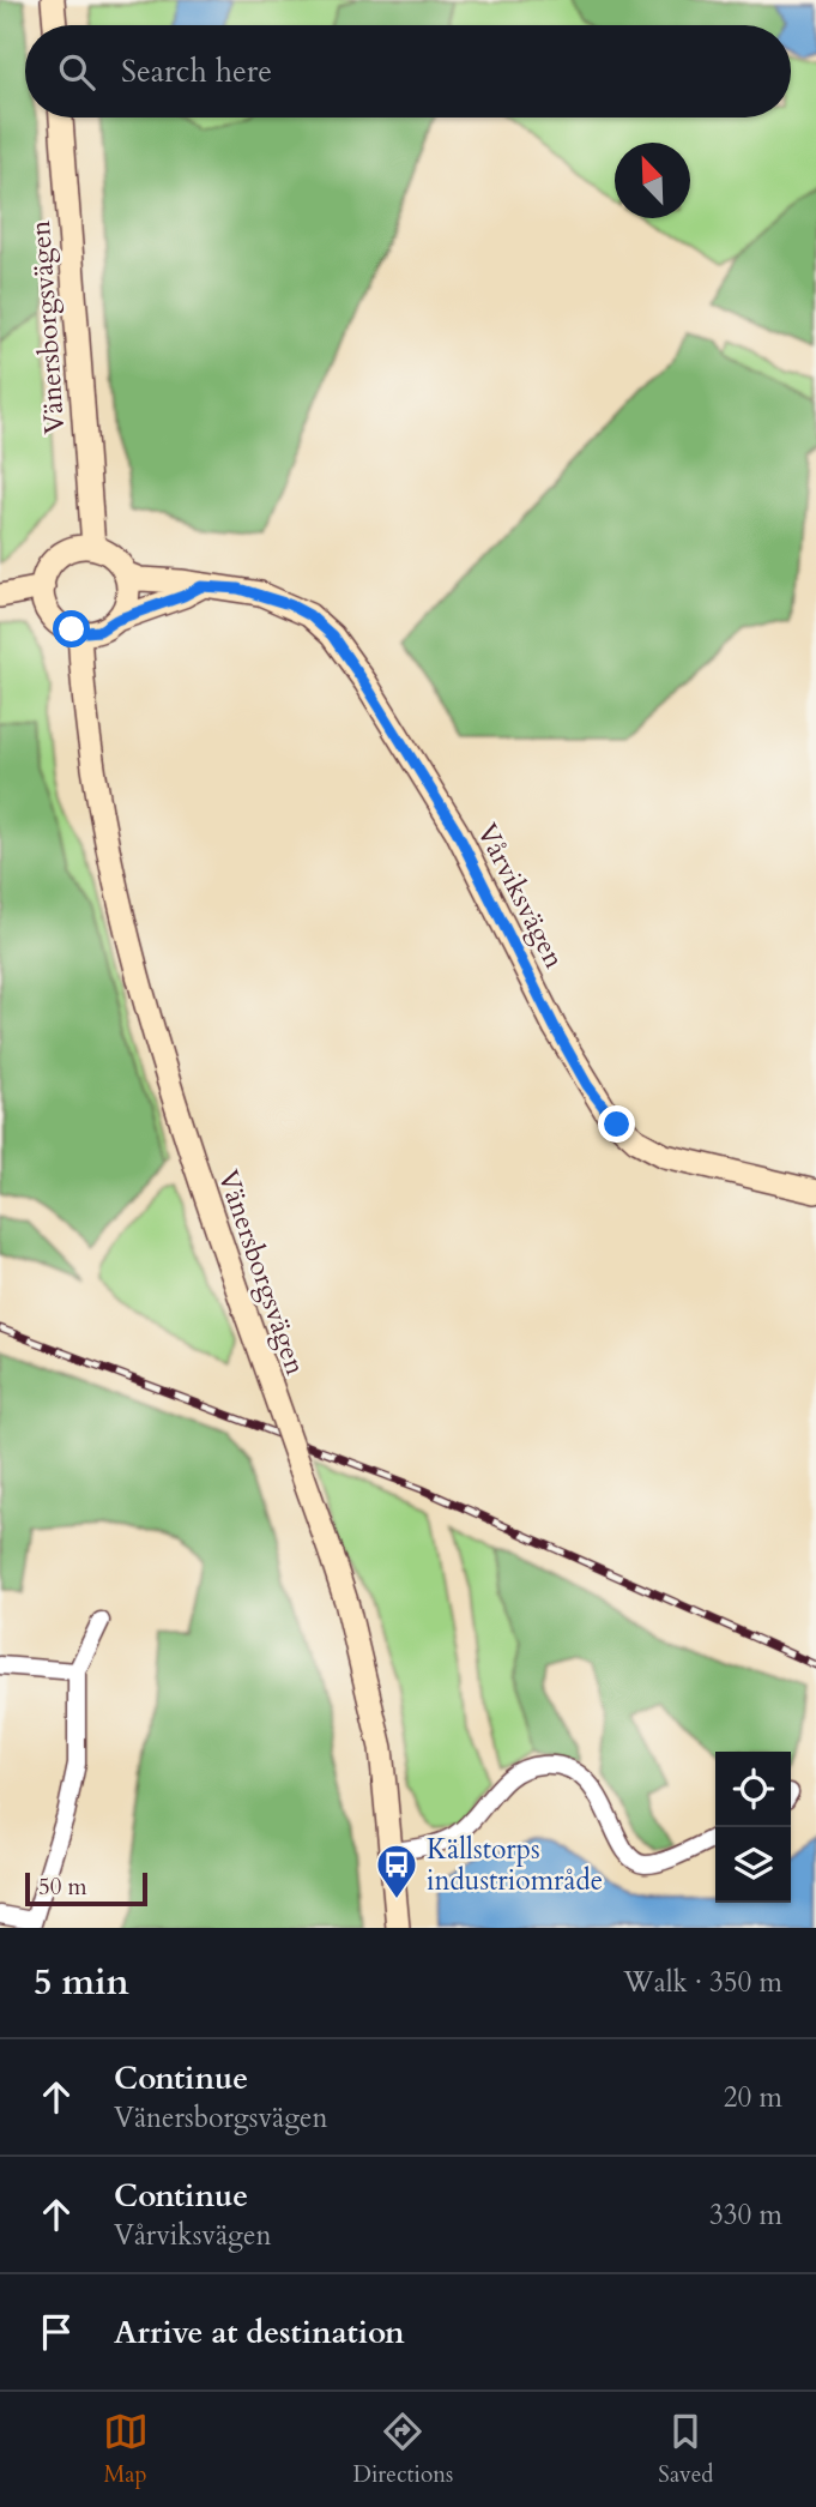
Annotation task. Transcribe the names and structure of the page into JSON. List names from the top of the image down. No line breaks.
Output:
{"streets":{"main road":["Vänersborgsvägen","Vårviksvägen"]},"crossings":[["Vänersborgsvägen","Vårviksvägen"]],"places":{"bus stop":["Källstorps industriområde"]},"scale_bar":"50 m","north":"top left","page":{"search":"Search here","scale":"50 m","heading":["5 min","Walk · 350 m"],"list":[["Continue","Vänersborgsvägen","20 m"],["Continue","Vårviksvägen","330 m"],"Arrive at destination"],"nav":["Map","Directions","Saved"]}}
